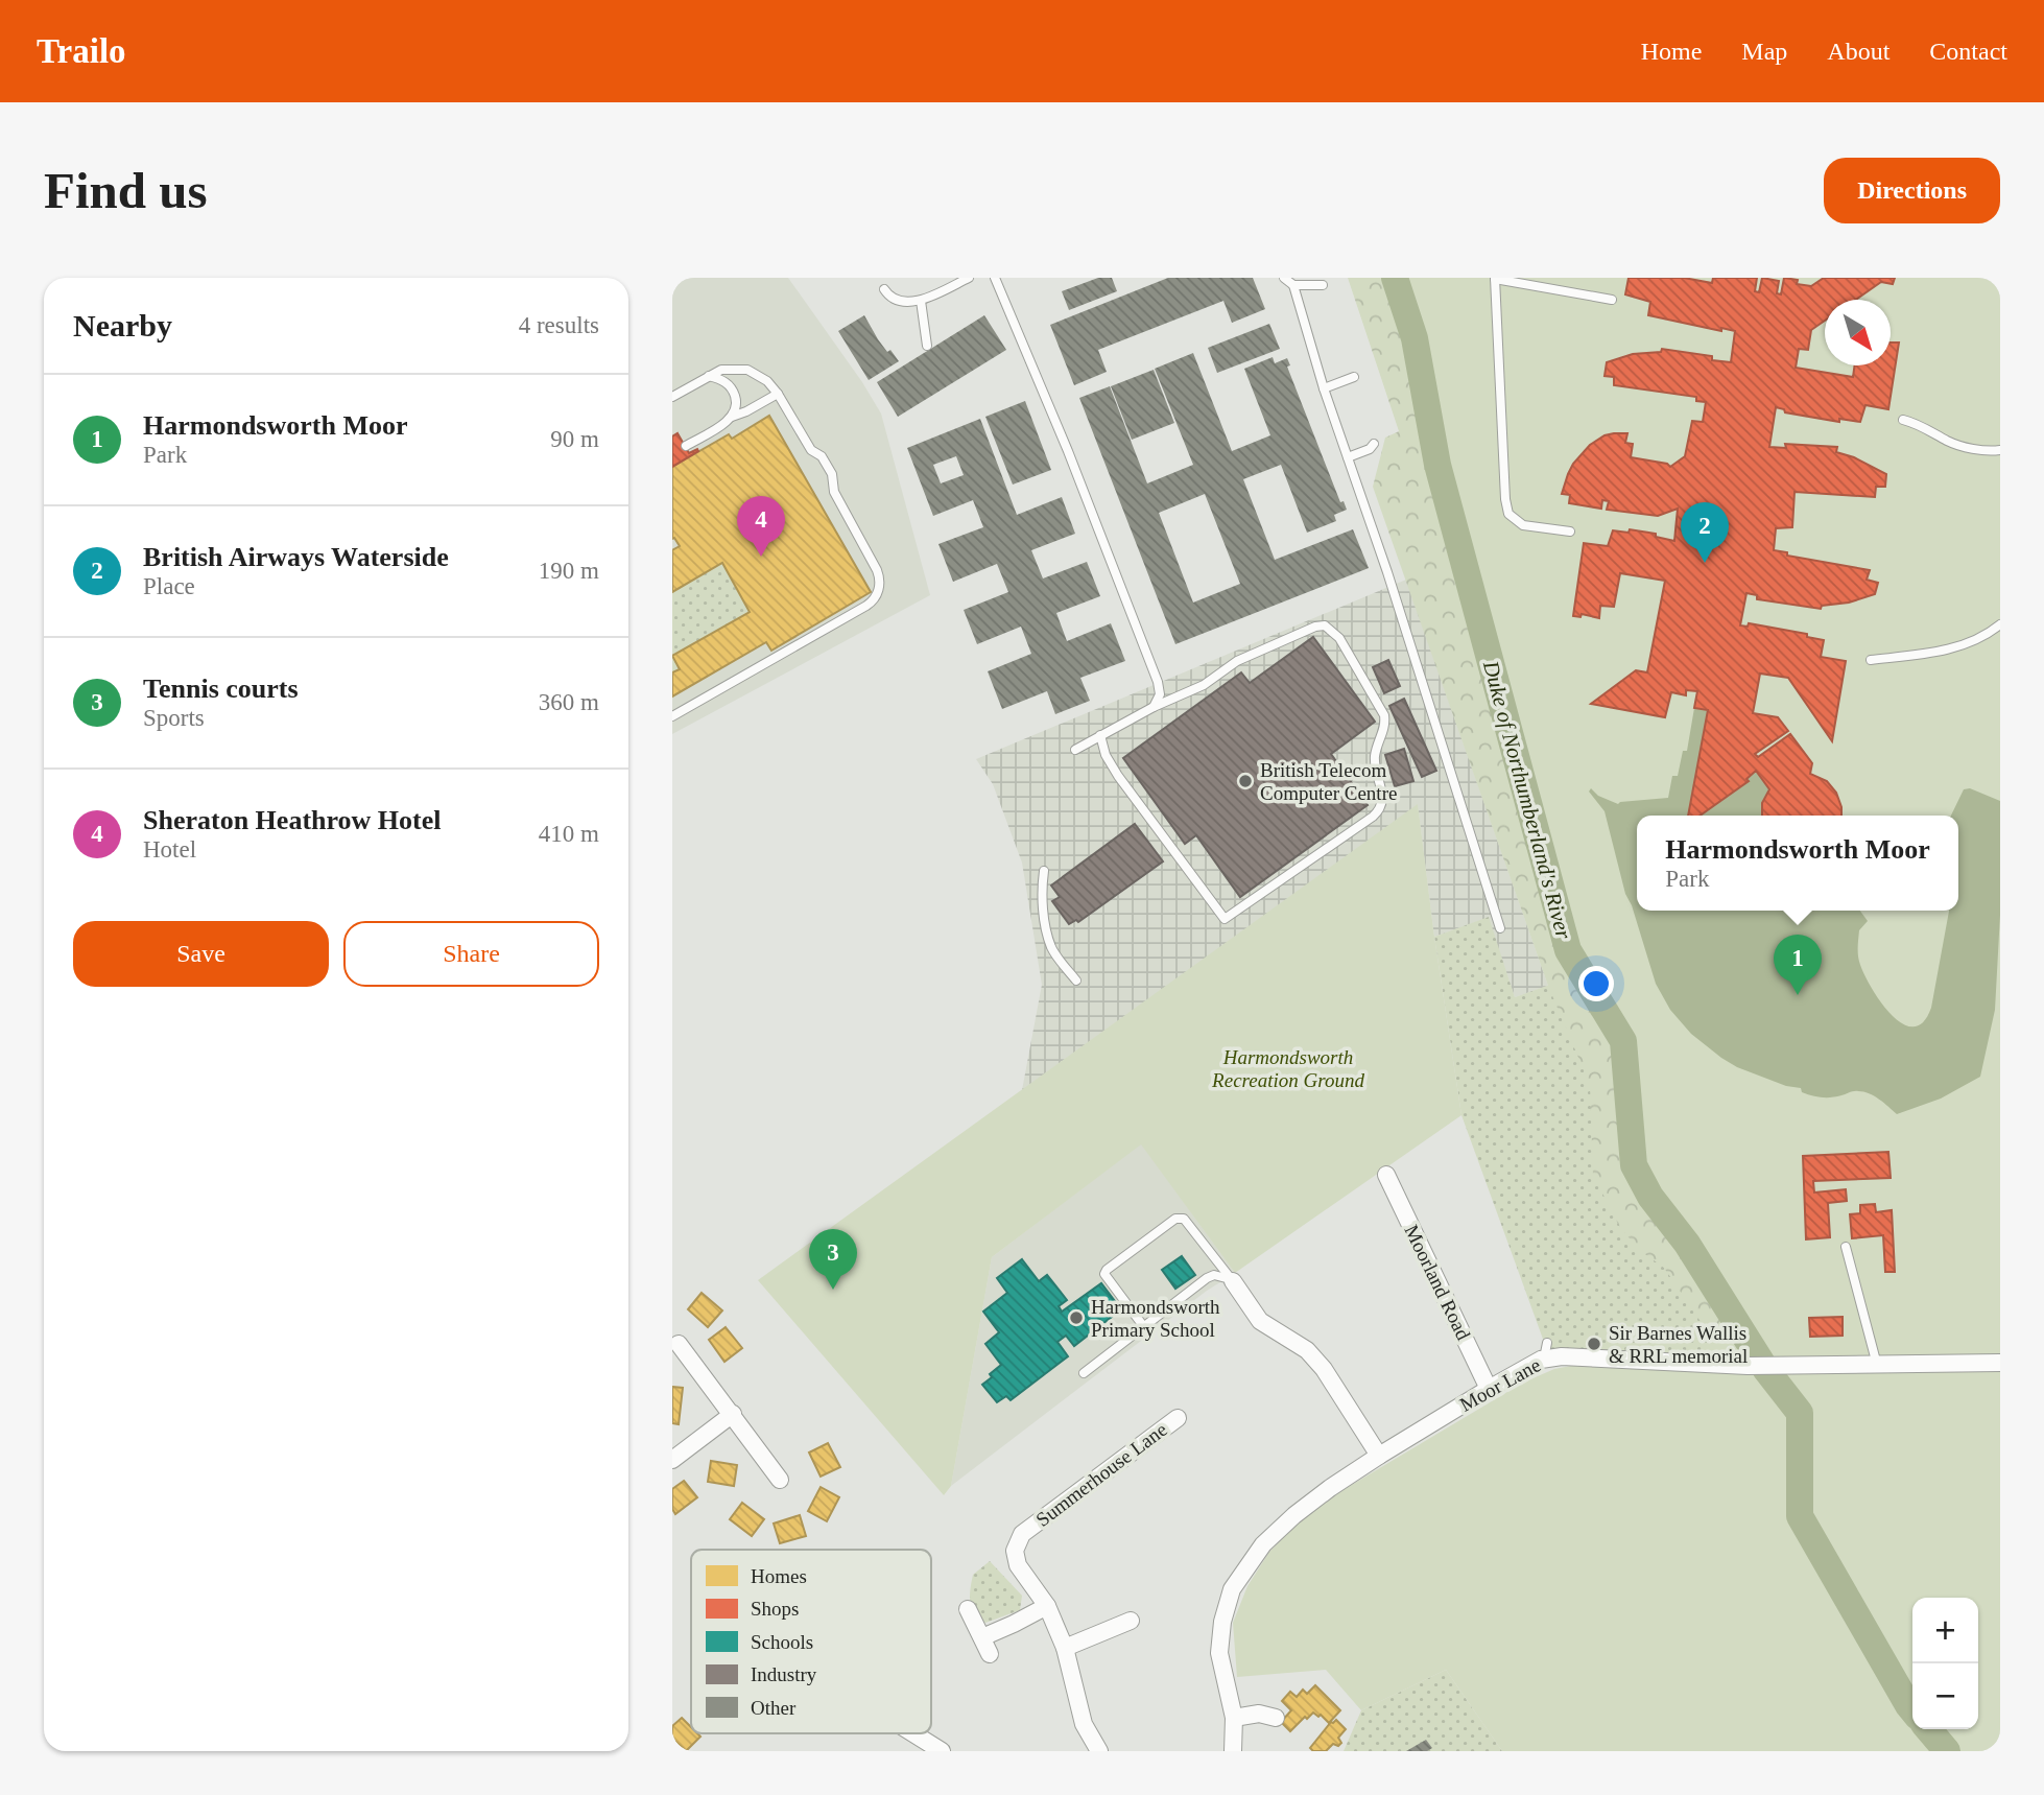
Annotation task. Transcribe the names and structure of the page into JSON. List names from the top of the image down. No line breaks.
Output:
{"streets":{"street":["Moorland Road","Moor Lane","Summerhouse Lane"]},"crossings":[["Moorland Road","Moor Lane"]],"water":["Duke of Northumberland's River"],"parks":["Harmondsworth Recreation Ground"],"places":["British Telecom Computer Centre","Harmondsworth Primary School","Sir Barnes Wallis & RRL memorial"],"legend":["Homes","Shops","Schools","Industry","Other"],"north":"bottom right","page":{"header":"Trailo","nav":["Home","Map","About","Contact"],"buttons":["Directions",["Save","Share"]],"title":"Find us","heading":["Nearby","4 results"],"list":[{"mark":"1","name":"Harmondsworth Moor","note":"Park","value":"90 m"},{"mark":"2","name":"British Airways Waterside","note":"Place","value":"190 m"},{"mark":"3","name":"Tennis courts","note":"Sports","value":"360 m"},{"mark":"4","name":"Sheraton Heathrow Hotel","note":"Hotel","value":"410 m"}],"pins":["4","2","1","3"],"popup":["Harmondsworth Moor","Park"],"map_buttons":["+","−"]}}
